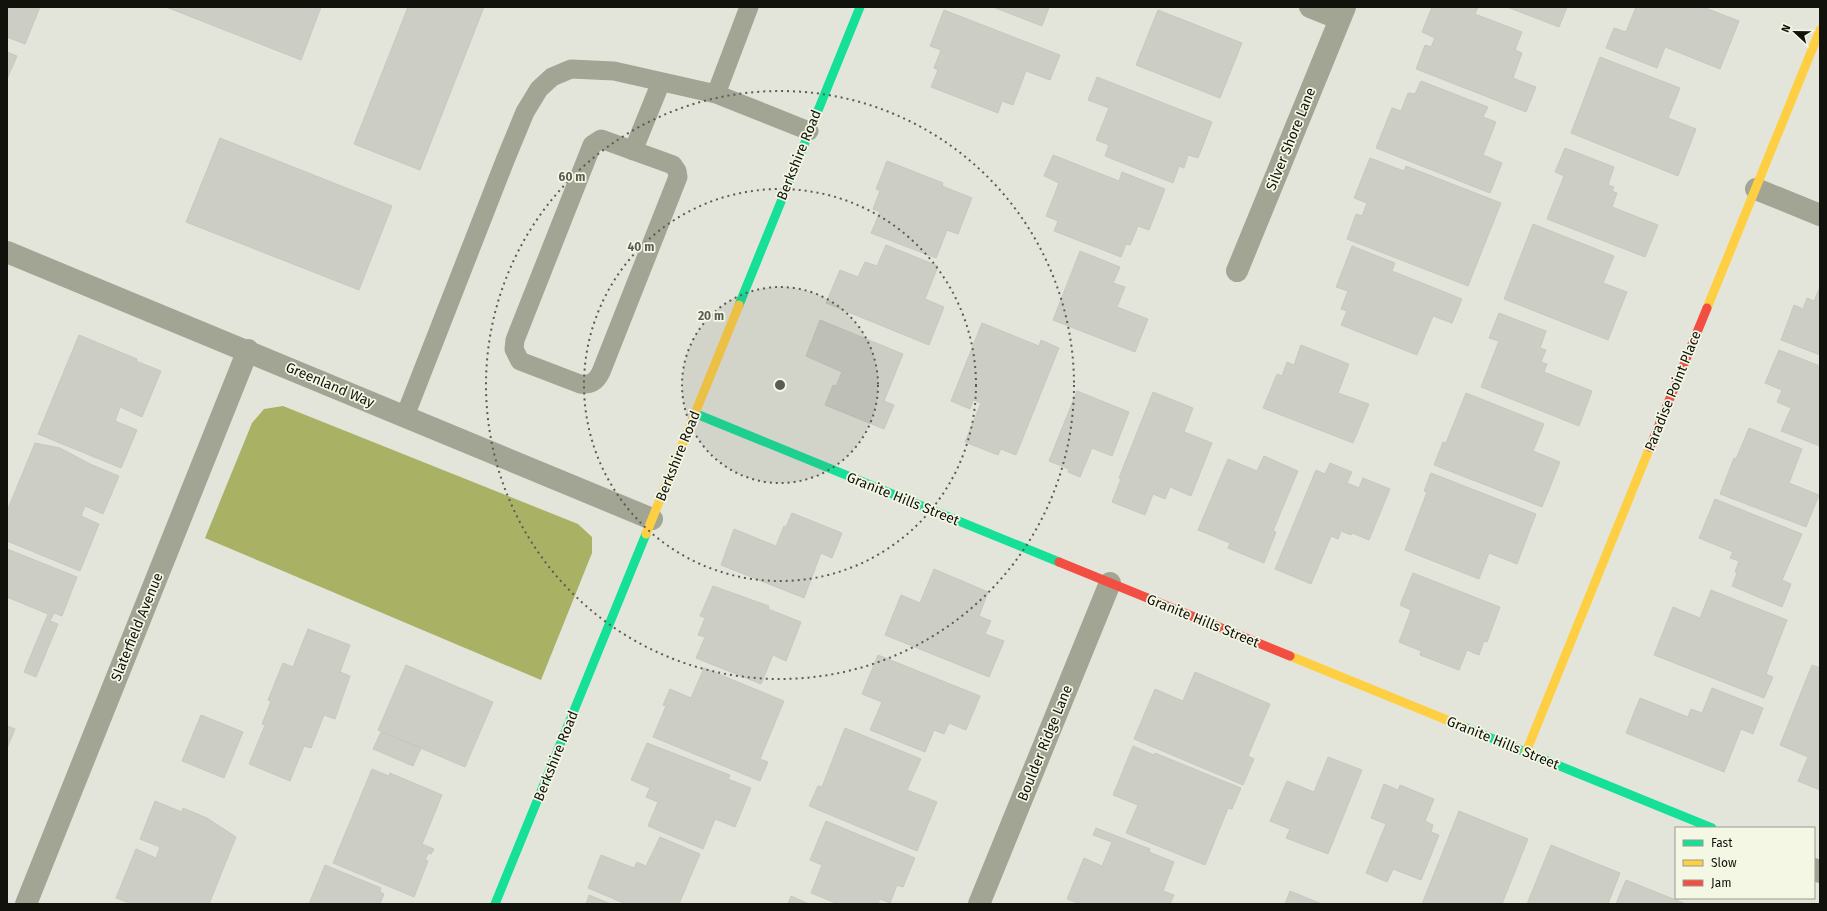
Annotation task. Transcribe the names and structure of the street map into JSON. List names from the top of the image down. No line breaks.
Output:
{"streets":{"street":["Silver Shore Lane","Berkshire Road","Greenland Way","Paradise Point Place","Granite Hills Street","Slaterfield Avenue","Boulder Ridge Lane"]},"crossings":[["Berkshire Road","Greenland Way"],["Berkshire Road","Granite Hills Street"],["Greenland Way","Slaterfield Avenue"],["Paradise Point Place","Granite Hills Street"],["Granite Hills Street","Boulder Ridge Lane"]],"legend":["Fast","Slow","Jam"],"north":"left","rings":["60 m","40 m","20 m"]}
